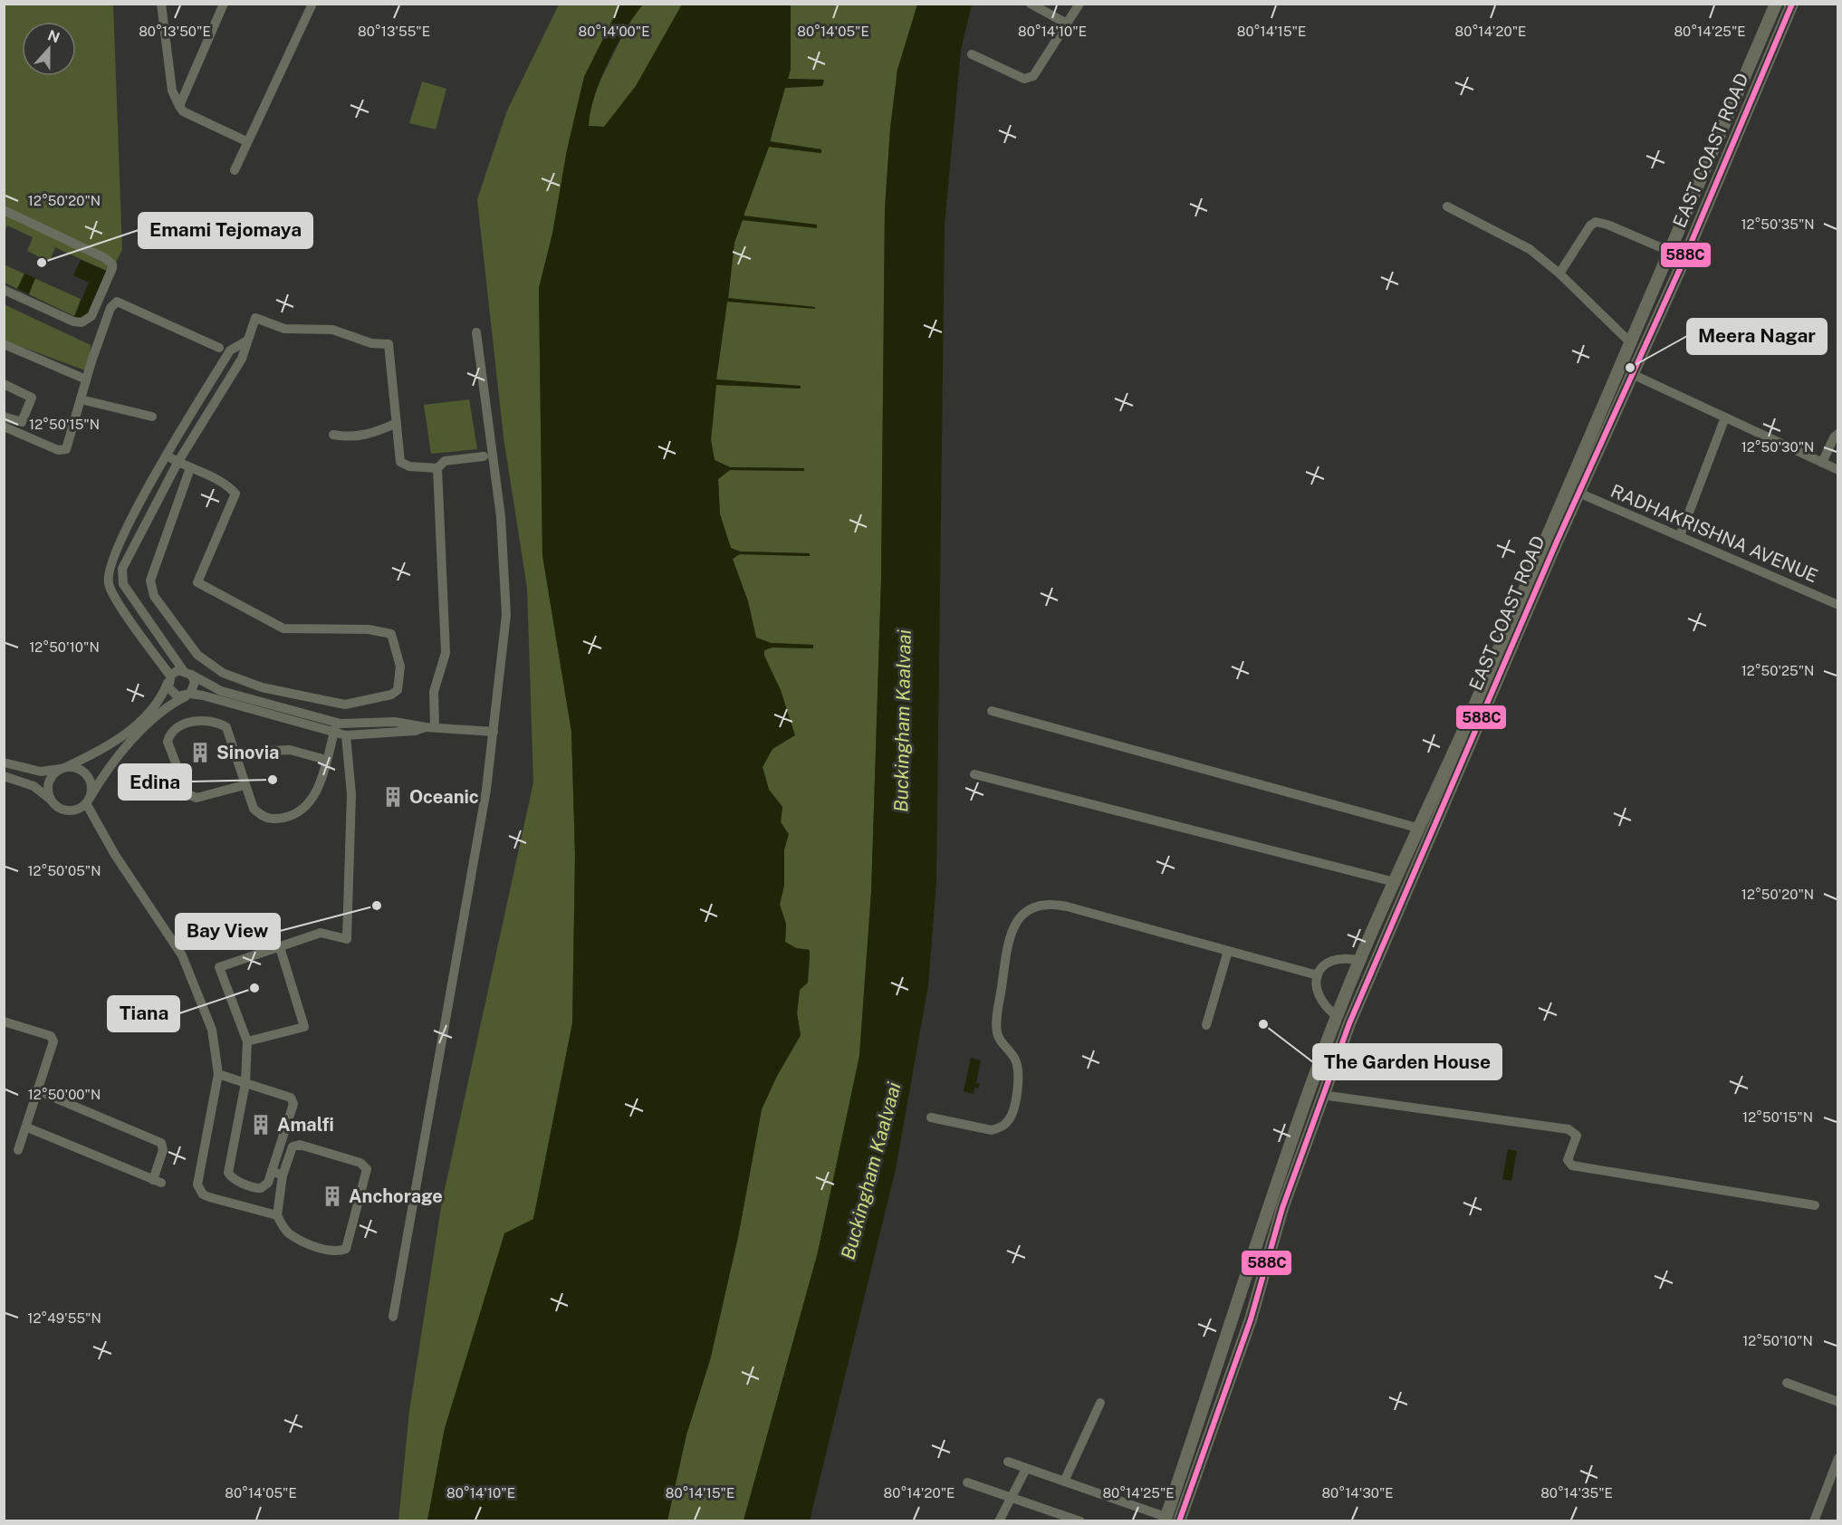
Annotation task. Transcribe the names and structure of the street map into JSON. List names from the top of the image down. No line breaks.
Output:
{"streets":{"main road":["EAST COAST ROAD"],"street":["RADHAKRISHNA AVENUE"]},"crossings":[["EAST COAST ROAD","RADHAKRISHNA AVENUE"]],"water":["Buckingham Kaalvaai"],"places":{"other":["Emami Tejomaya","Meera Nagar","Edina","Bay View","Tiana","The Garden House"],"building":["Sinovia","Oceanic","Amalfi","Anchorage"]},"lines":["transit line 588C"],"north":"top","coordinates":["80°13'50\"E","80°13'55\"E","80°14'00\"E","80°14'05\"E","80°14'10\"E","80°14'15\"E","80°14'20\"E","80°14'25\"E","12°50'20\"N","12°50'35\"N","12°50'15\"N","12°50'30\"N","12°50'10\"N","12°50'25\"N","12°50'05\"N","12°50'00\"N","12°49'55\"N","80°14'30\"E","80°14'35\"E"]}
